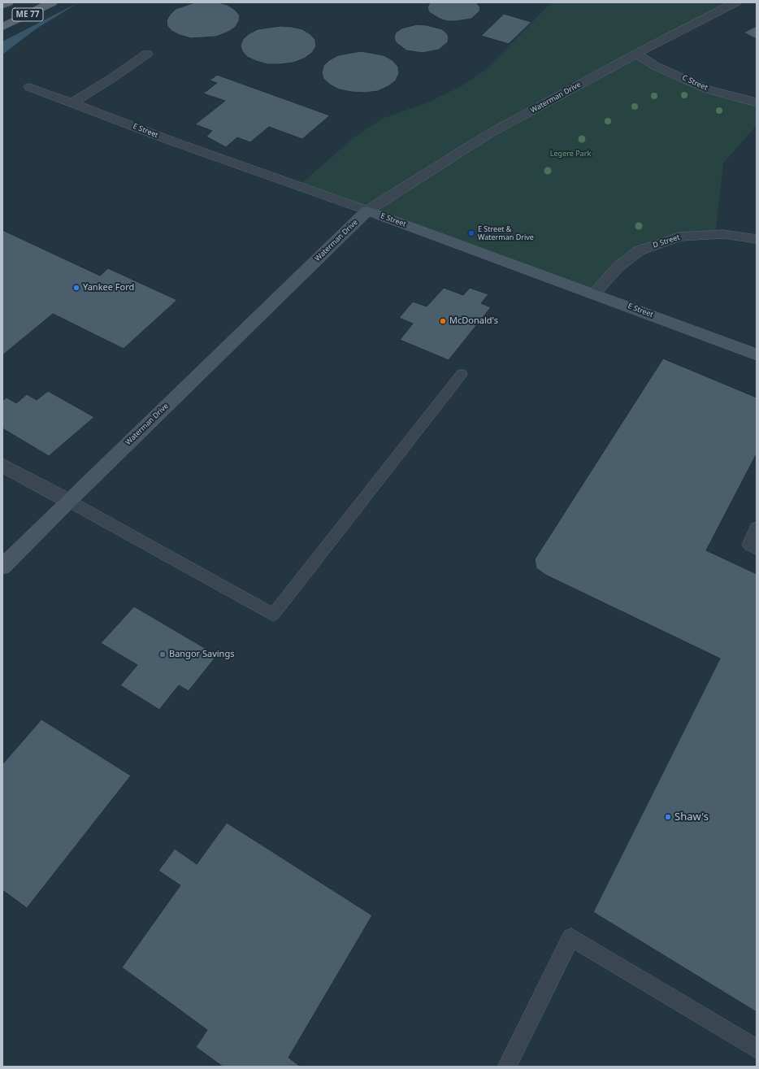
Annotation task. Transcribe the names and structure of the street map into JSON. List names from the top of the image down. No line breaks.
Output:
{"streets":{"main road":["ME 77"],"street":["C Street","Waterman Drive","E Street","D Street"]},"crossings":[["C Street","Waterman Drive"],["Waterman Drive","E Street"],["E Street","D Street"]],"parks":["Legere Park"],"places":["E Street & Waterman Drive","Yankee Ford","McDonald's","Bangor Savings","Shaw's"]}
